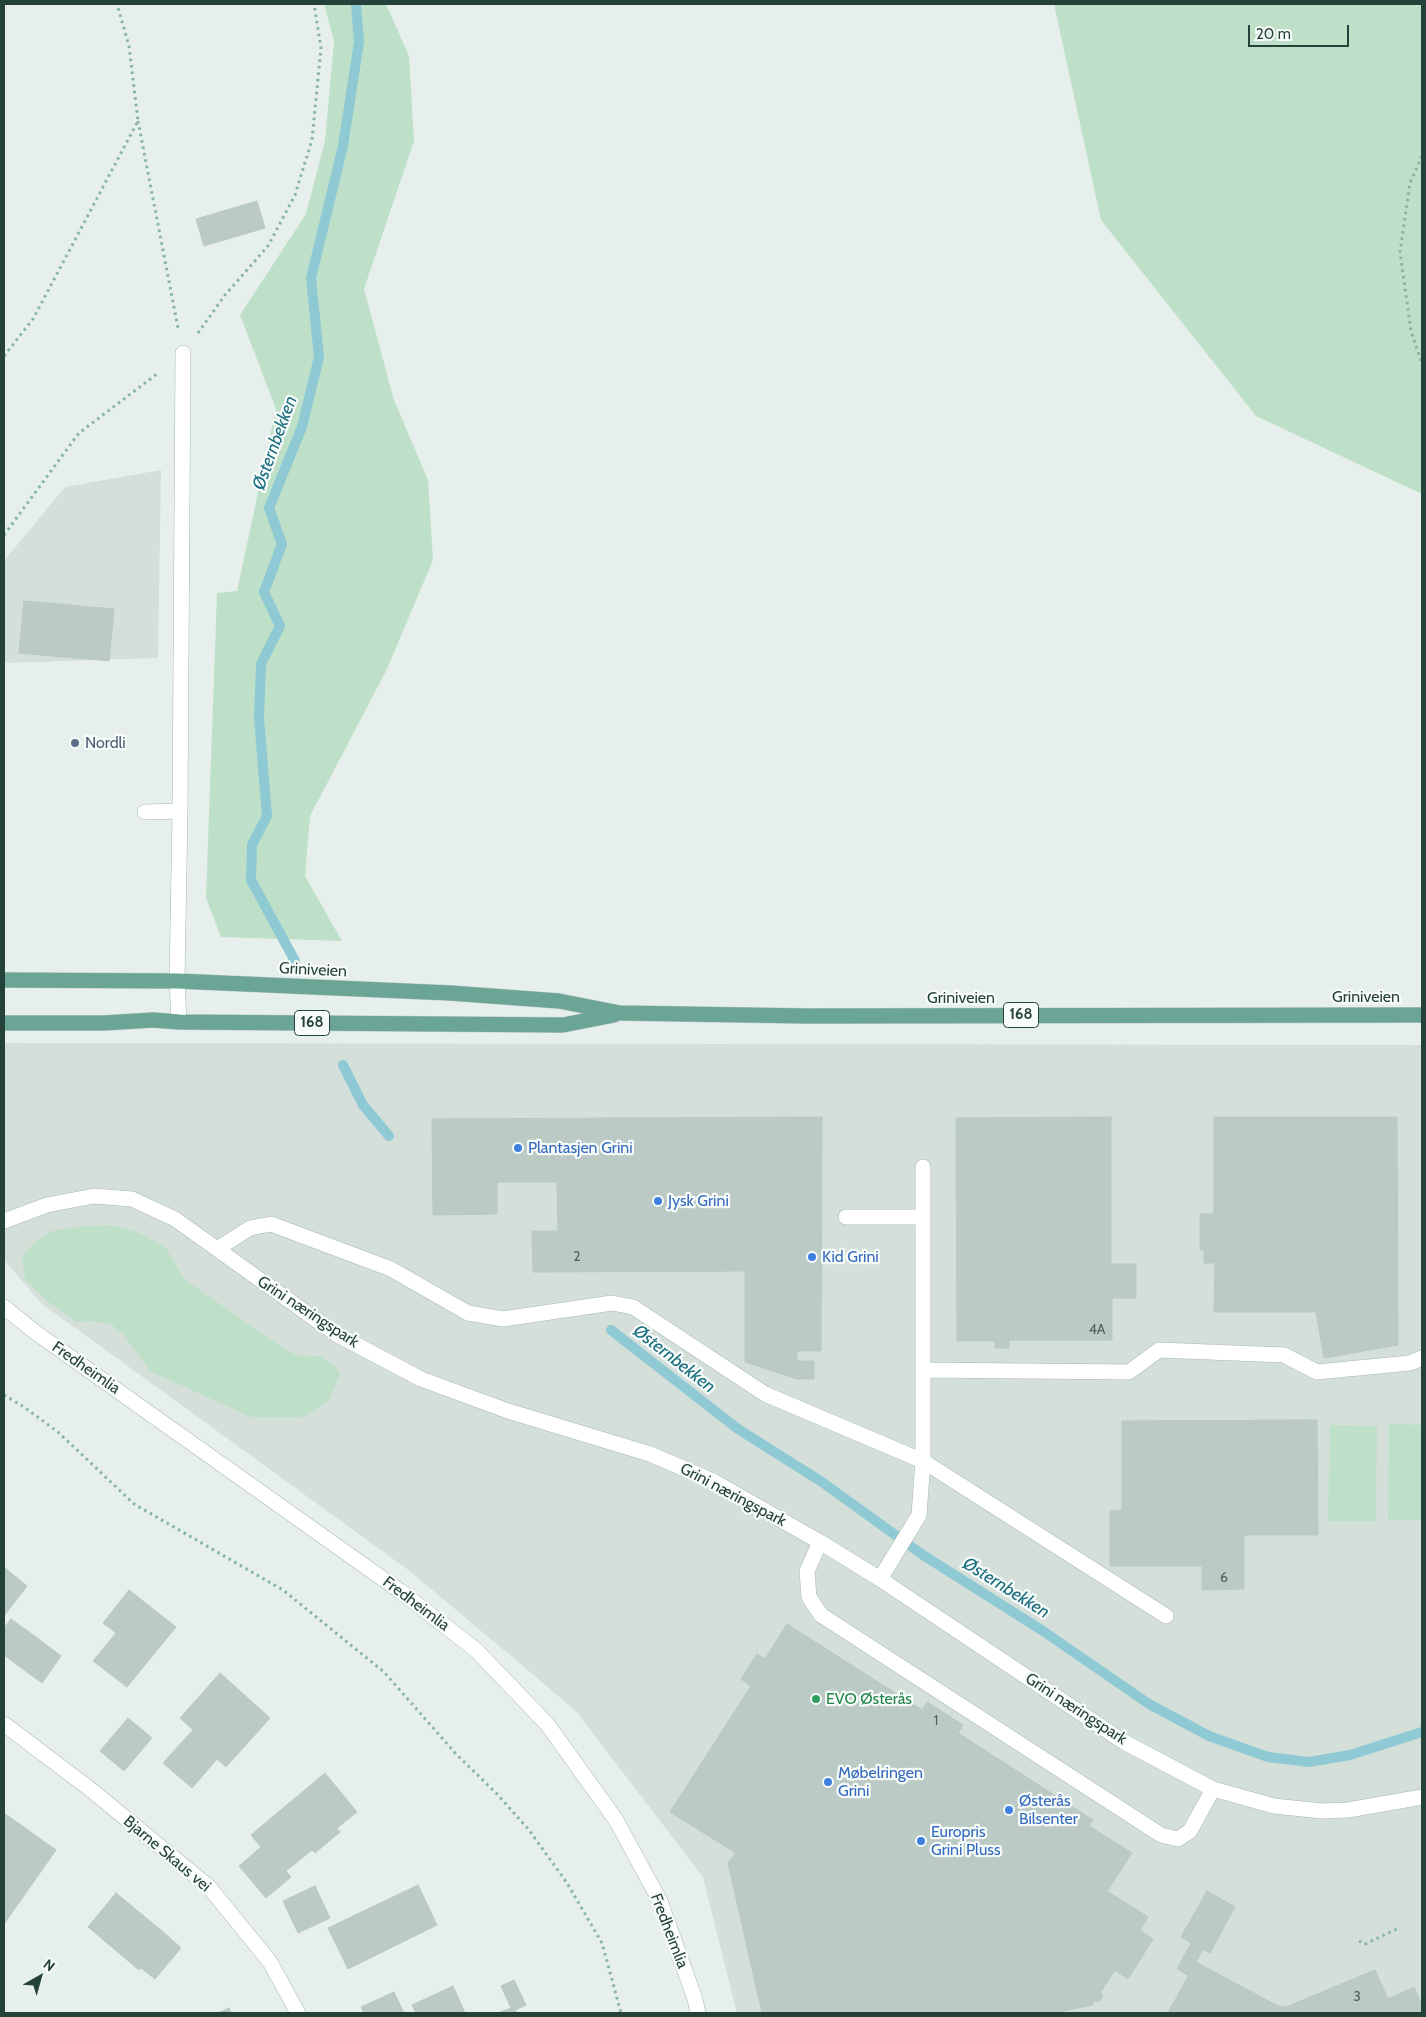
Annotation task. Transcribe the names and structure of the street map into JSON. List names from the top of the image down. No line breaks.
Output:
{"streets":{"main road":["Griniveien","168"],"street":["Grini næringspark","Fredheimlia","Bjarne Skaus vei"]},"water":["Østernbekken"],"places":["Nordli","Plantasjen Grini","Jysk Grini","Kid Grini","EVO Østerås","Møbelringen Grini","Østerås Bilsenter","Europris Grini Pluss"],"house_numbers":["2","4A","6","1","3"],"scale_bar":"20 m","north":"top right"}
